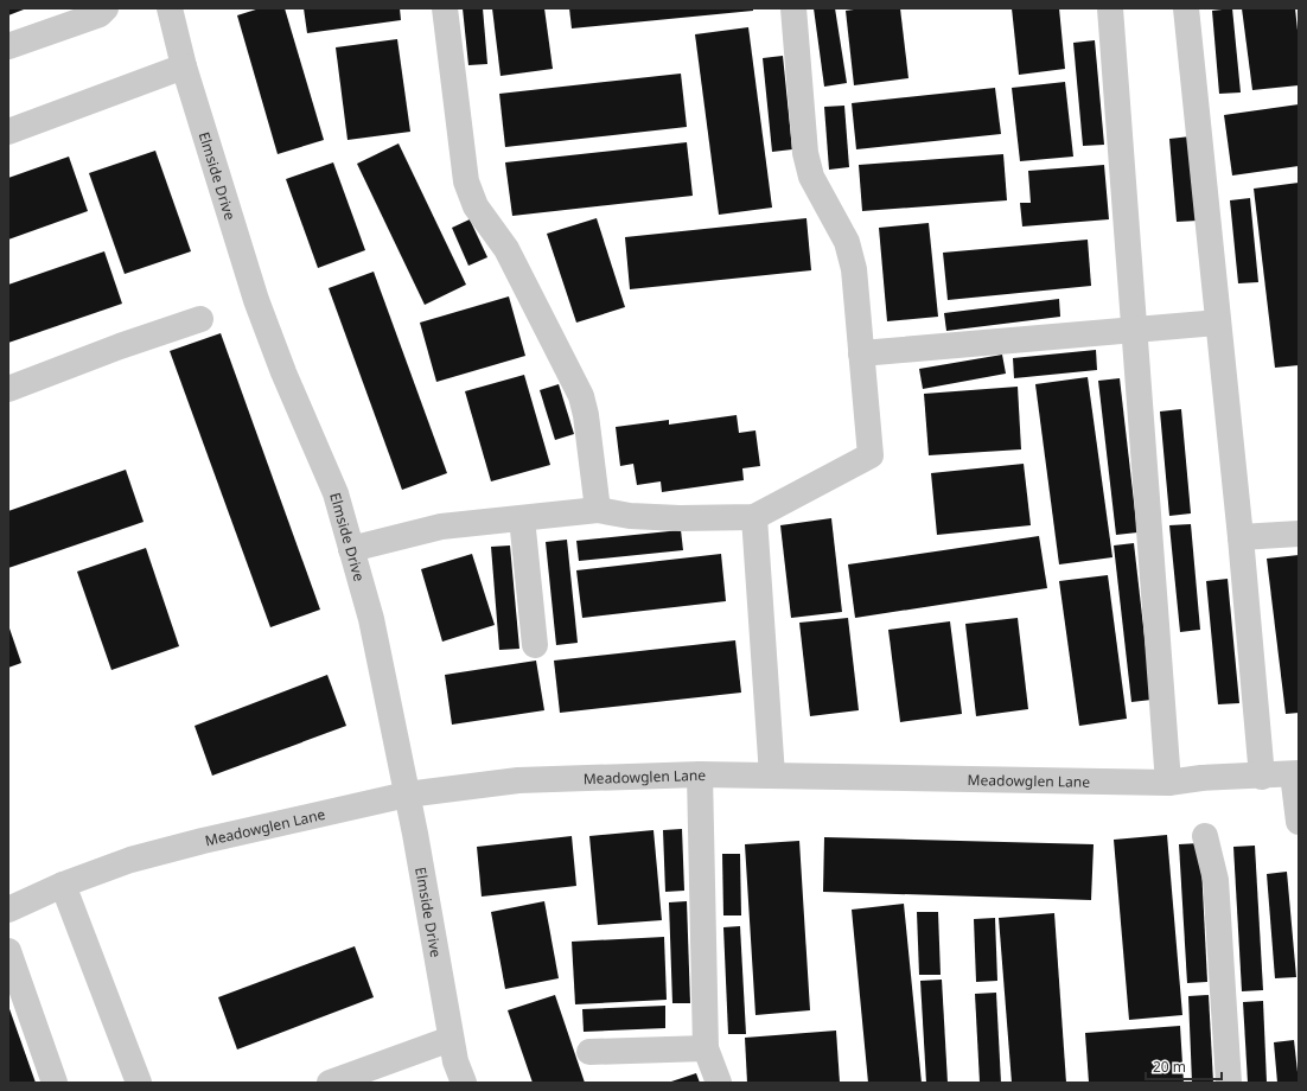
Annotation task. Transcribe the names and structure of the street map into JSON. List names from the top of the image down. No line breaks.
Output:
{"streets":{"street":["Elmside Drive","Meadowglen Lane"]},"crossings":[["Elmside Drive","Meadowglen Lane"]],"scale_bar":"20 m"}
